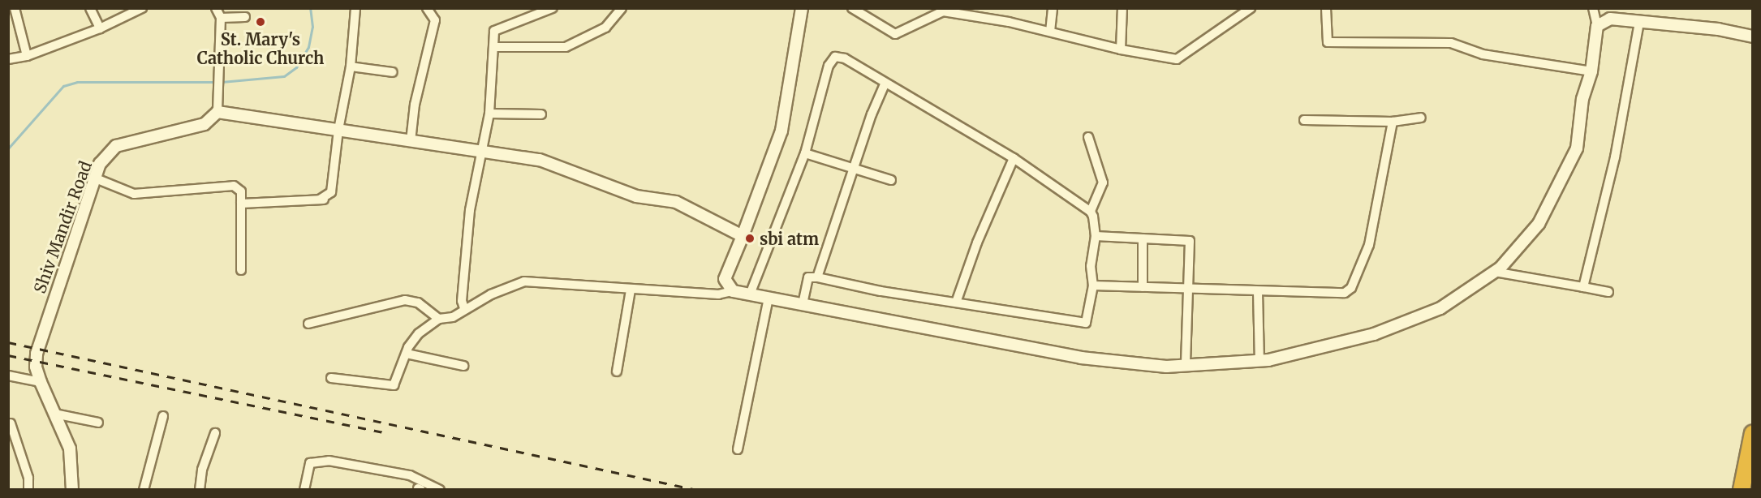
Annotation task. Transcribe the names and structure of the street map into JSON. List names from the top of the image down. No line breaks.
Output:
{"streets":{"street":["Shiv Mandir Road"]},"places":["St. Mary's Catholic Church","sbi atm"]}
